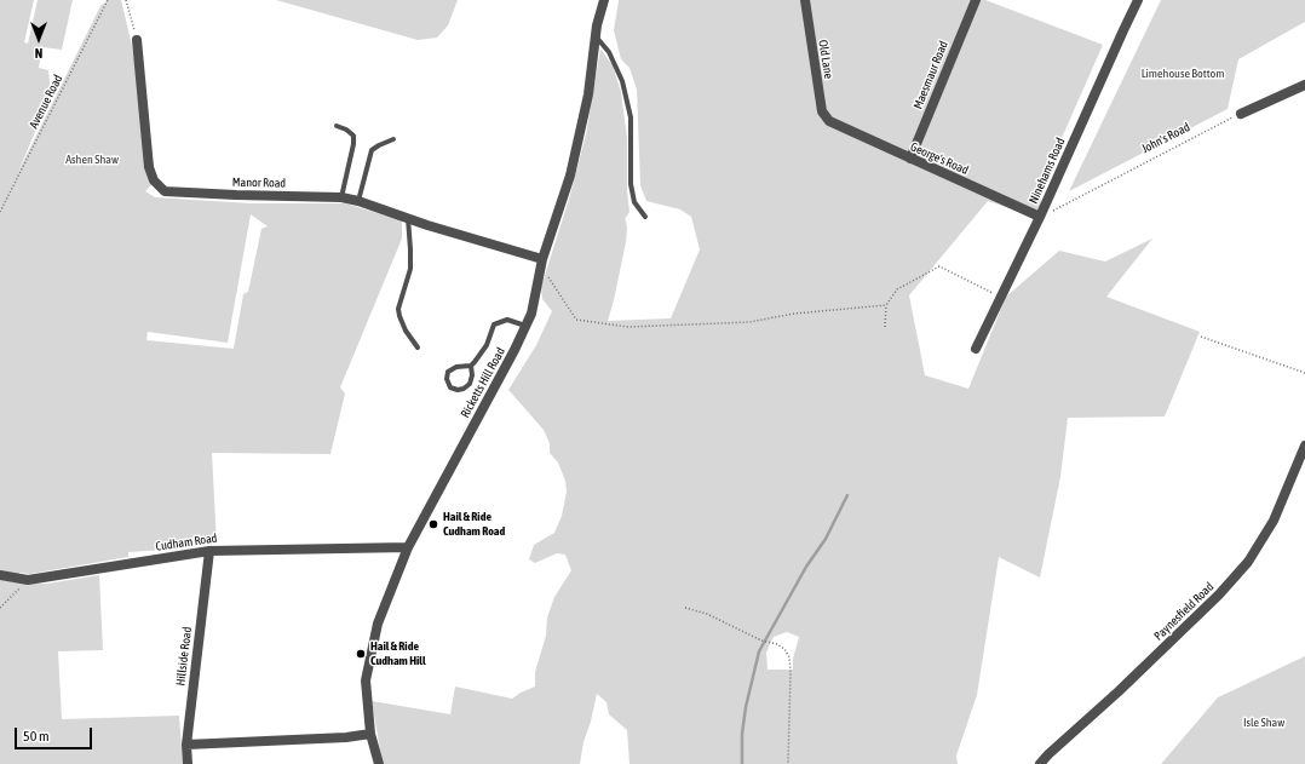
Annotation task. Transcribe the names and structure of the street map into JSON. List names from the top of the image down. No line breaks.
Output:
{"streets":{"street":["Old Lane","Maesmaur Road","George's Road","Ninehams Road","Manor Road","Ricketts Hill Road","Cudham Road","Paynesfield Road","Hillside Road"],"path":["Avenue Road","John's Road"]},"crossings":[["Old Lane","George's Road"],["Maesmaur Road","George's Road"],["John's Road","George's Road"],["John's Road","Ninehams Road"],["George's Road","Ninehams Road"],["Manor Road","Ricketts Hill Road"],["Ricketts Hill Road","Cudham Road"],["Cudham Road","Hillside Road"]],"parks":["Limehouse Bottom","Ashen Shaw","Isle Shaw"],"places":["Hail & Ride Cudham Road","Hail & Ride Cudham Hill"],"scale_bar":"50 m","north":"bottom"}
